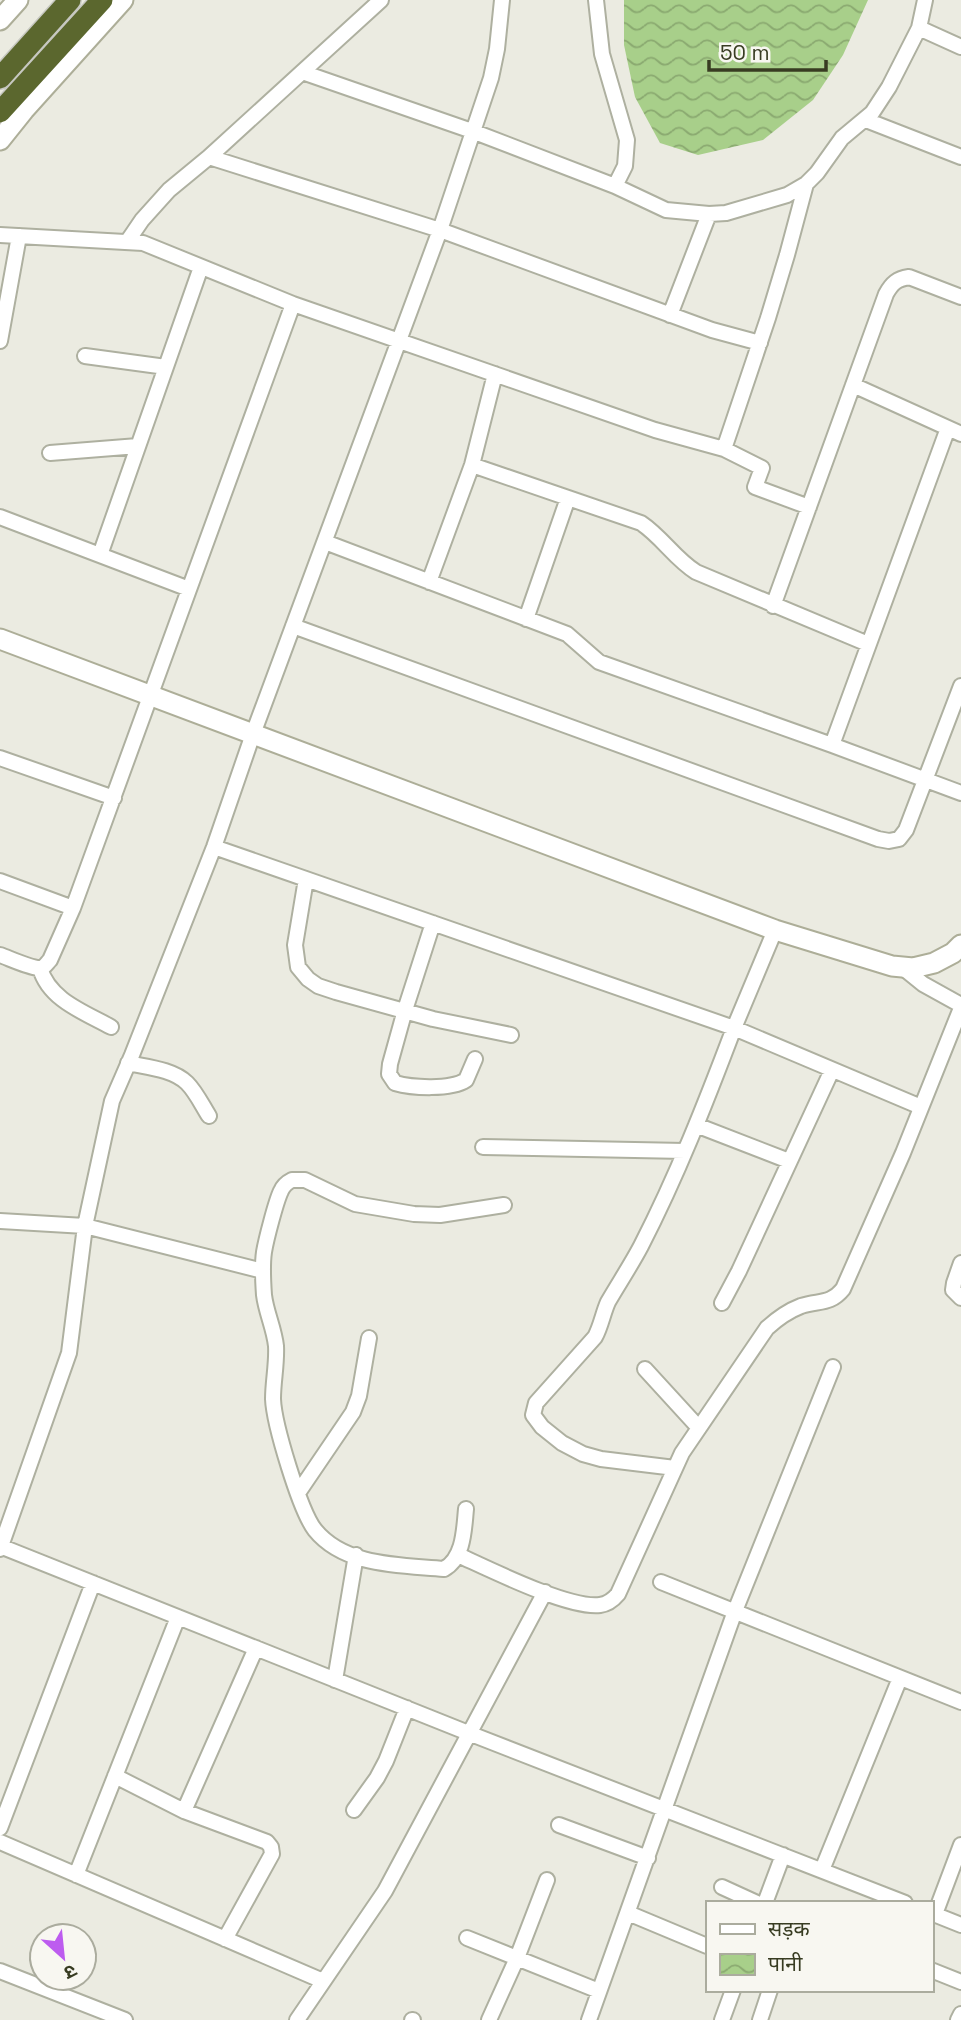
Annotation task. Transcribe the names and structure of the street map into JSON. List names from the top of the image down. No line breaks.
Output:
{"legend":["सड़क","पानी"],"scale_bar":"50 m","north":"bottom right"}
